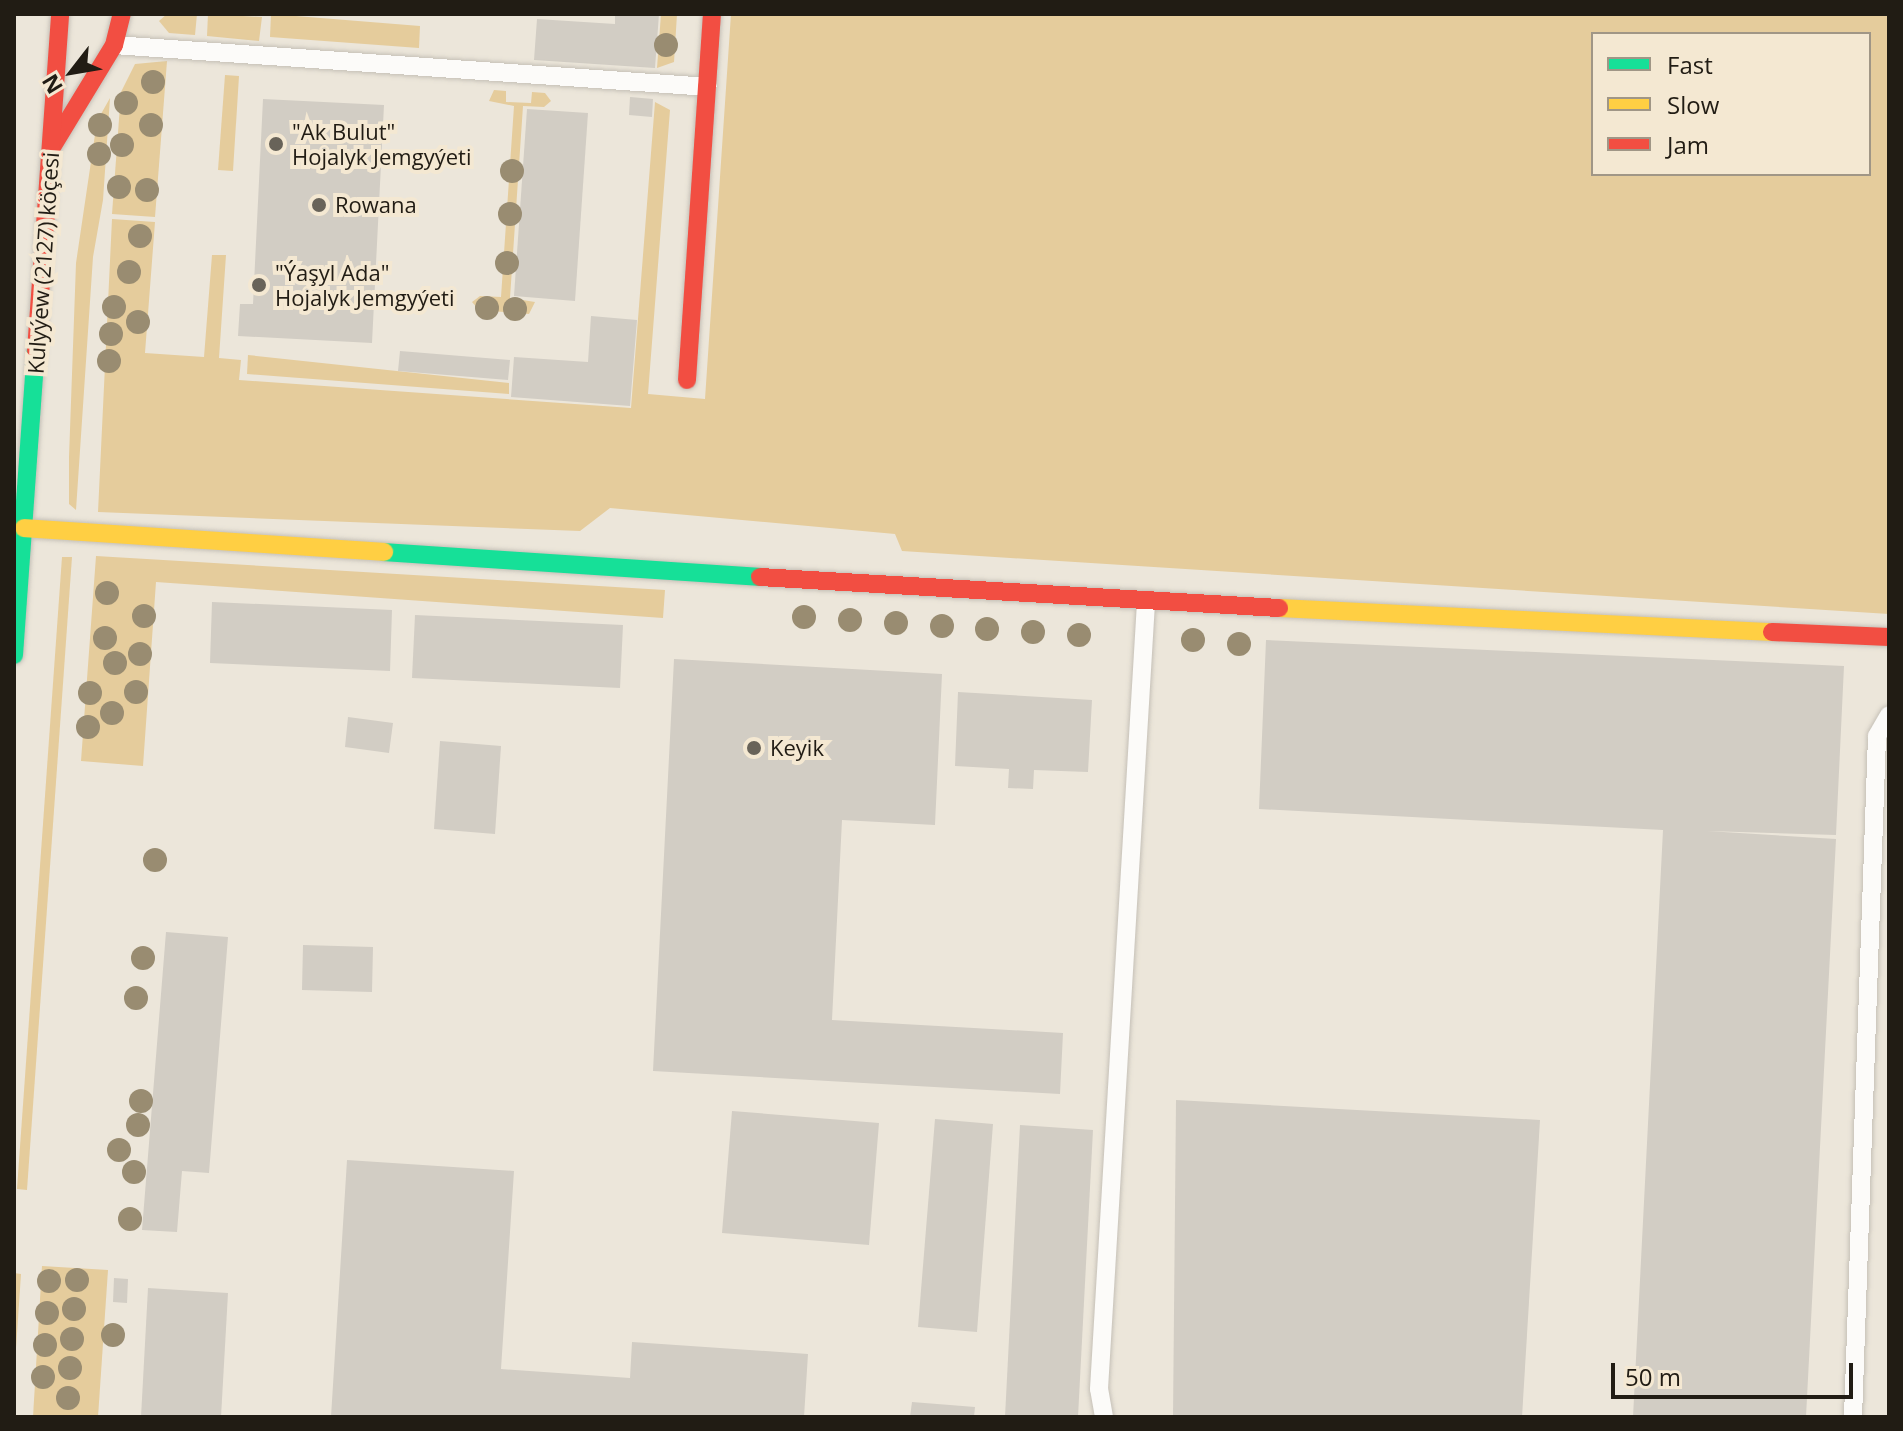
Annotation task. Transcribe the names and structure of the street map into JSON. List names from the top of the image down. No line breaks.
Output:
{"streets":{"main road":["Kulyýew (2127) köçesi"]},"places":["\"Ak Bulut\" Hojalyk Jemgyýeti","Rowana","\"Ýaşyl Ada\" Hojalyk Jemgyýeti","Keyik"],"legend":["Fast","Slow","Jam"],"scale_bar":"50 m","north":"bottom left"}
